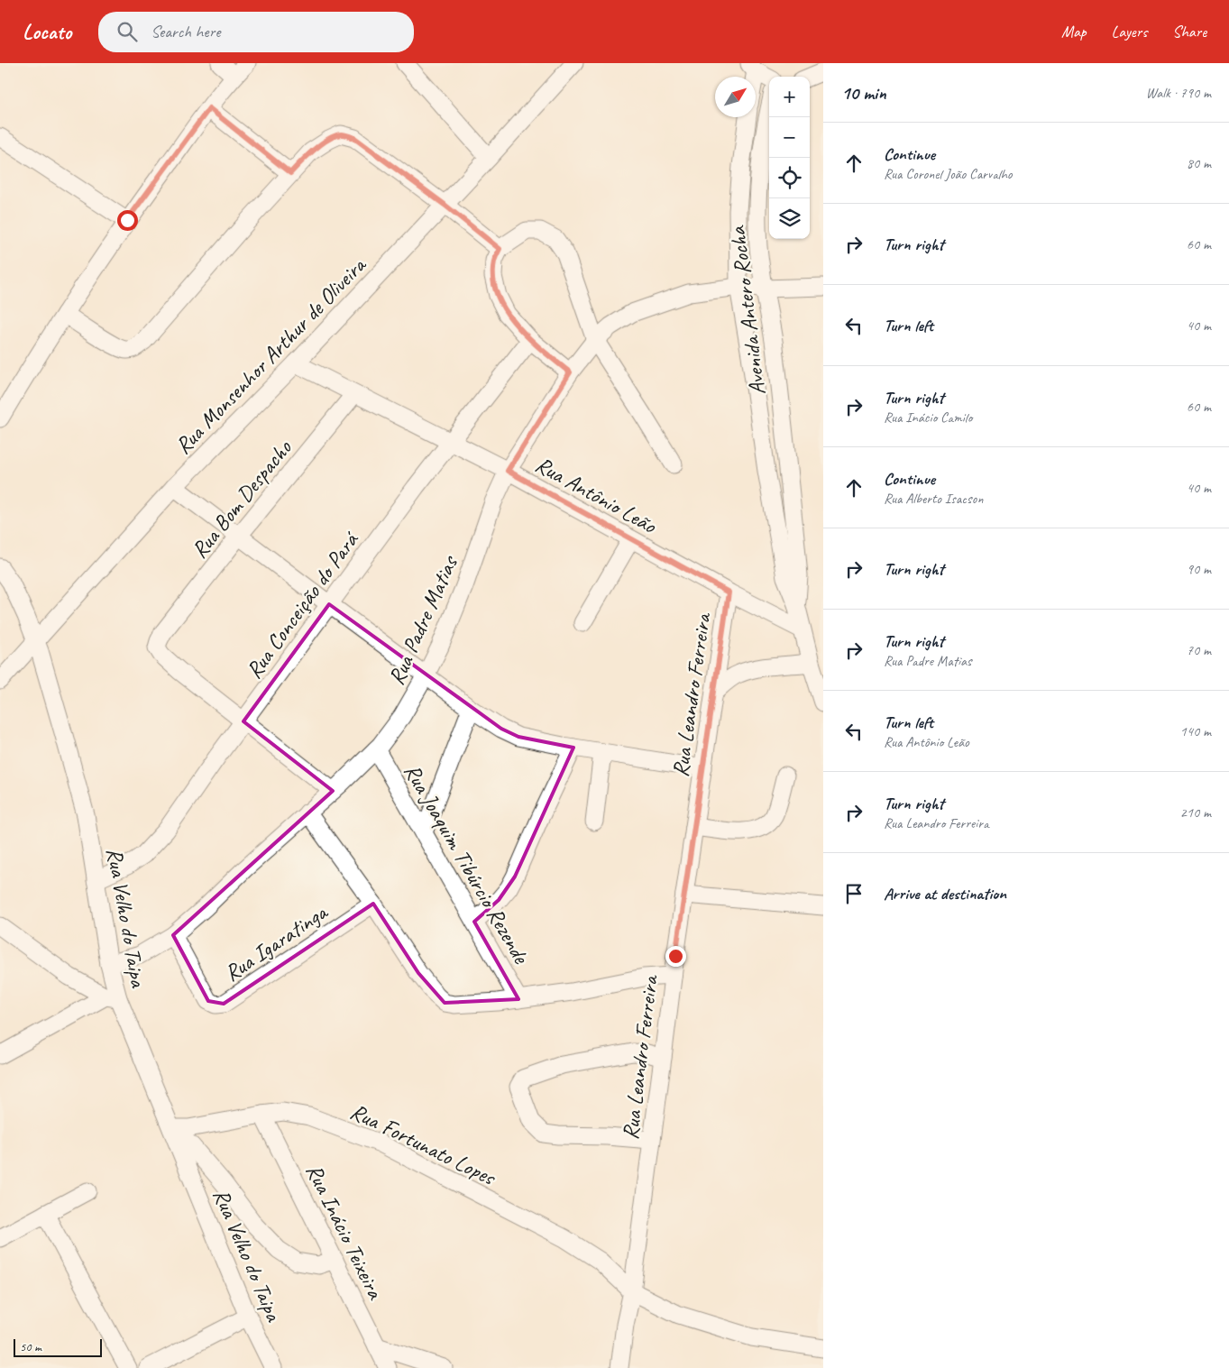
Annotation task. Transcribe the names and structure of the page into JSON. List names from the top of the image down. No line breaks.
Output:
{"streets":{"street":["Avenida Antero Rocha","Rua Monsenhor Arthur de Oliveira","Rua Antônio Leão","Rua Bom Despacho","Rua Conceição do Pará","Rua Padre Matias","Rua Leandro Ferreira","Rua Joaquim Tibúrcio Rezende","Rua Velho do Taipa","Rua Igaratinga","Rua Fortunato Lopes","Rua Inácio Teixeira"]},"crossings":[["Avenida Antero Rocha","Rua Antônio Leão"],["Avenida Antero Rocha","Rua Padre Matias"],["Rua Monsenhor Arthur de Oliveira","Rua Antônio Leão"],["Rua Monsenhor Arthur de Oliveira","Rua Velho do Taipa"],["Rua Antônio Leão","Rua Bom Despacho"],["Rua Antônio Leão","Rua Conceição do Pará"],["Rua Antônio Leão","Rua Padre Matias"],["Rua Antônio Leão","Rua Leandro Ferreira"],["Rua Bom Despacho","Rua Conceição do Pará"],["Rua Conceição do Pará","Rua Velho do Taipa"],["Rua Padre Matias","Rua Joaquim Tibúrcio Rezende"],["Rua Padre Matias","Rua Velho do Taipa"],["Rua Padre Matias","Rua Igaratinga"],["Rua Leandro Ferreira","Rua Fortunato Lopes"],["Rua Velho do Taipa","Rua Fortunato Lopes"],["Rua Fortunato Lopes","Rua Inácio Teixeira"]],"scale_bar":"50 m","north":"top right","page":{"header":"Locato","search":"Search here","nav":["Map","Layers","Share"],"heading":["10 min","Walk · 790 m"],"map_buttons":["+","−"],"list":[["Continue","Rua Coronel João Carvalho","80 m"],["Turn right","60 m"],["Turn left","40 m"],["Turn right","Rua Inácio Camilo","60 m"],["Continue","Rua Alberto Isacson","40 m"],["Turn right","90 m"],["Turn right","Rua Padre Matias","70 m"],["Turn left","Rua Antônio Leão","140 m"],["Turn right","Rua Leandro Ferreira","210 m"],"Arrive at destination"],"scale":"50 m"}}
